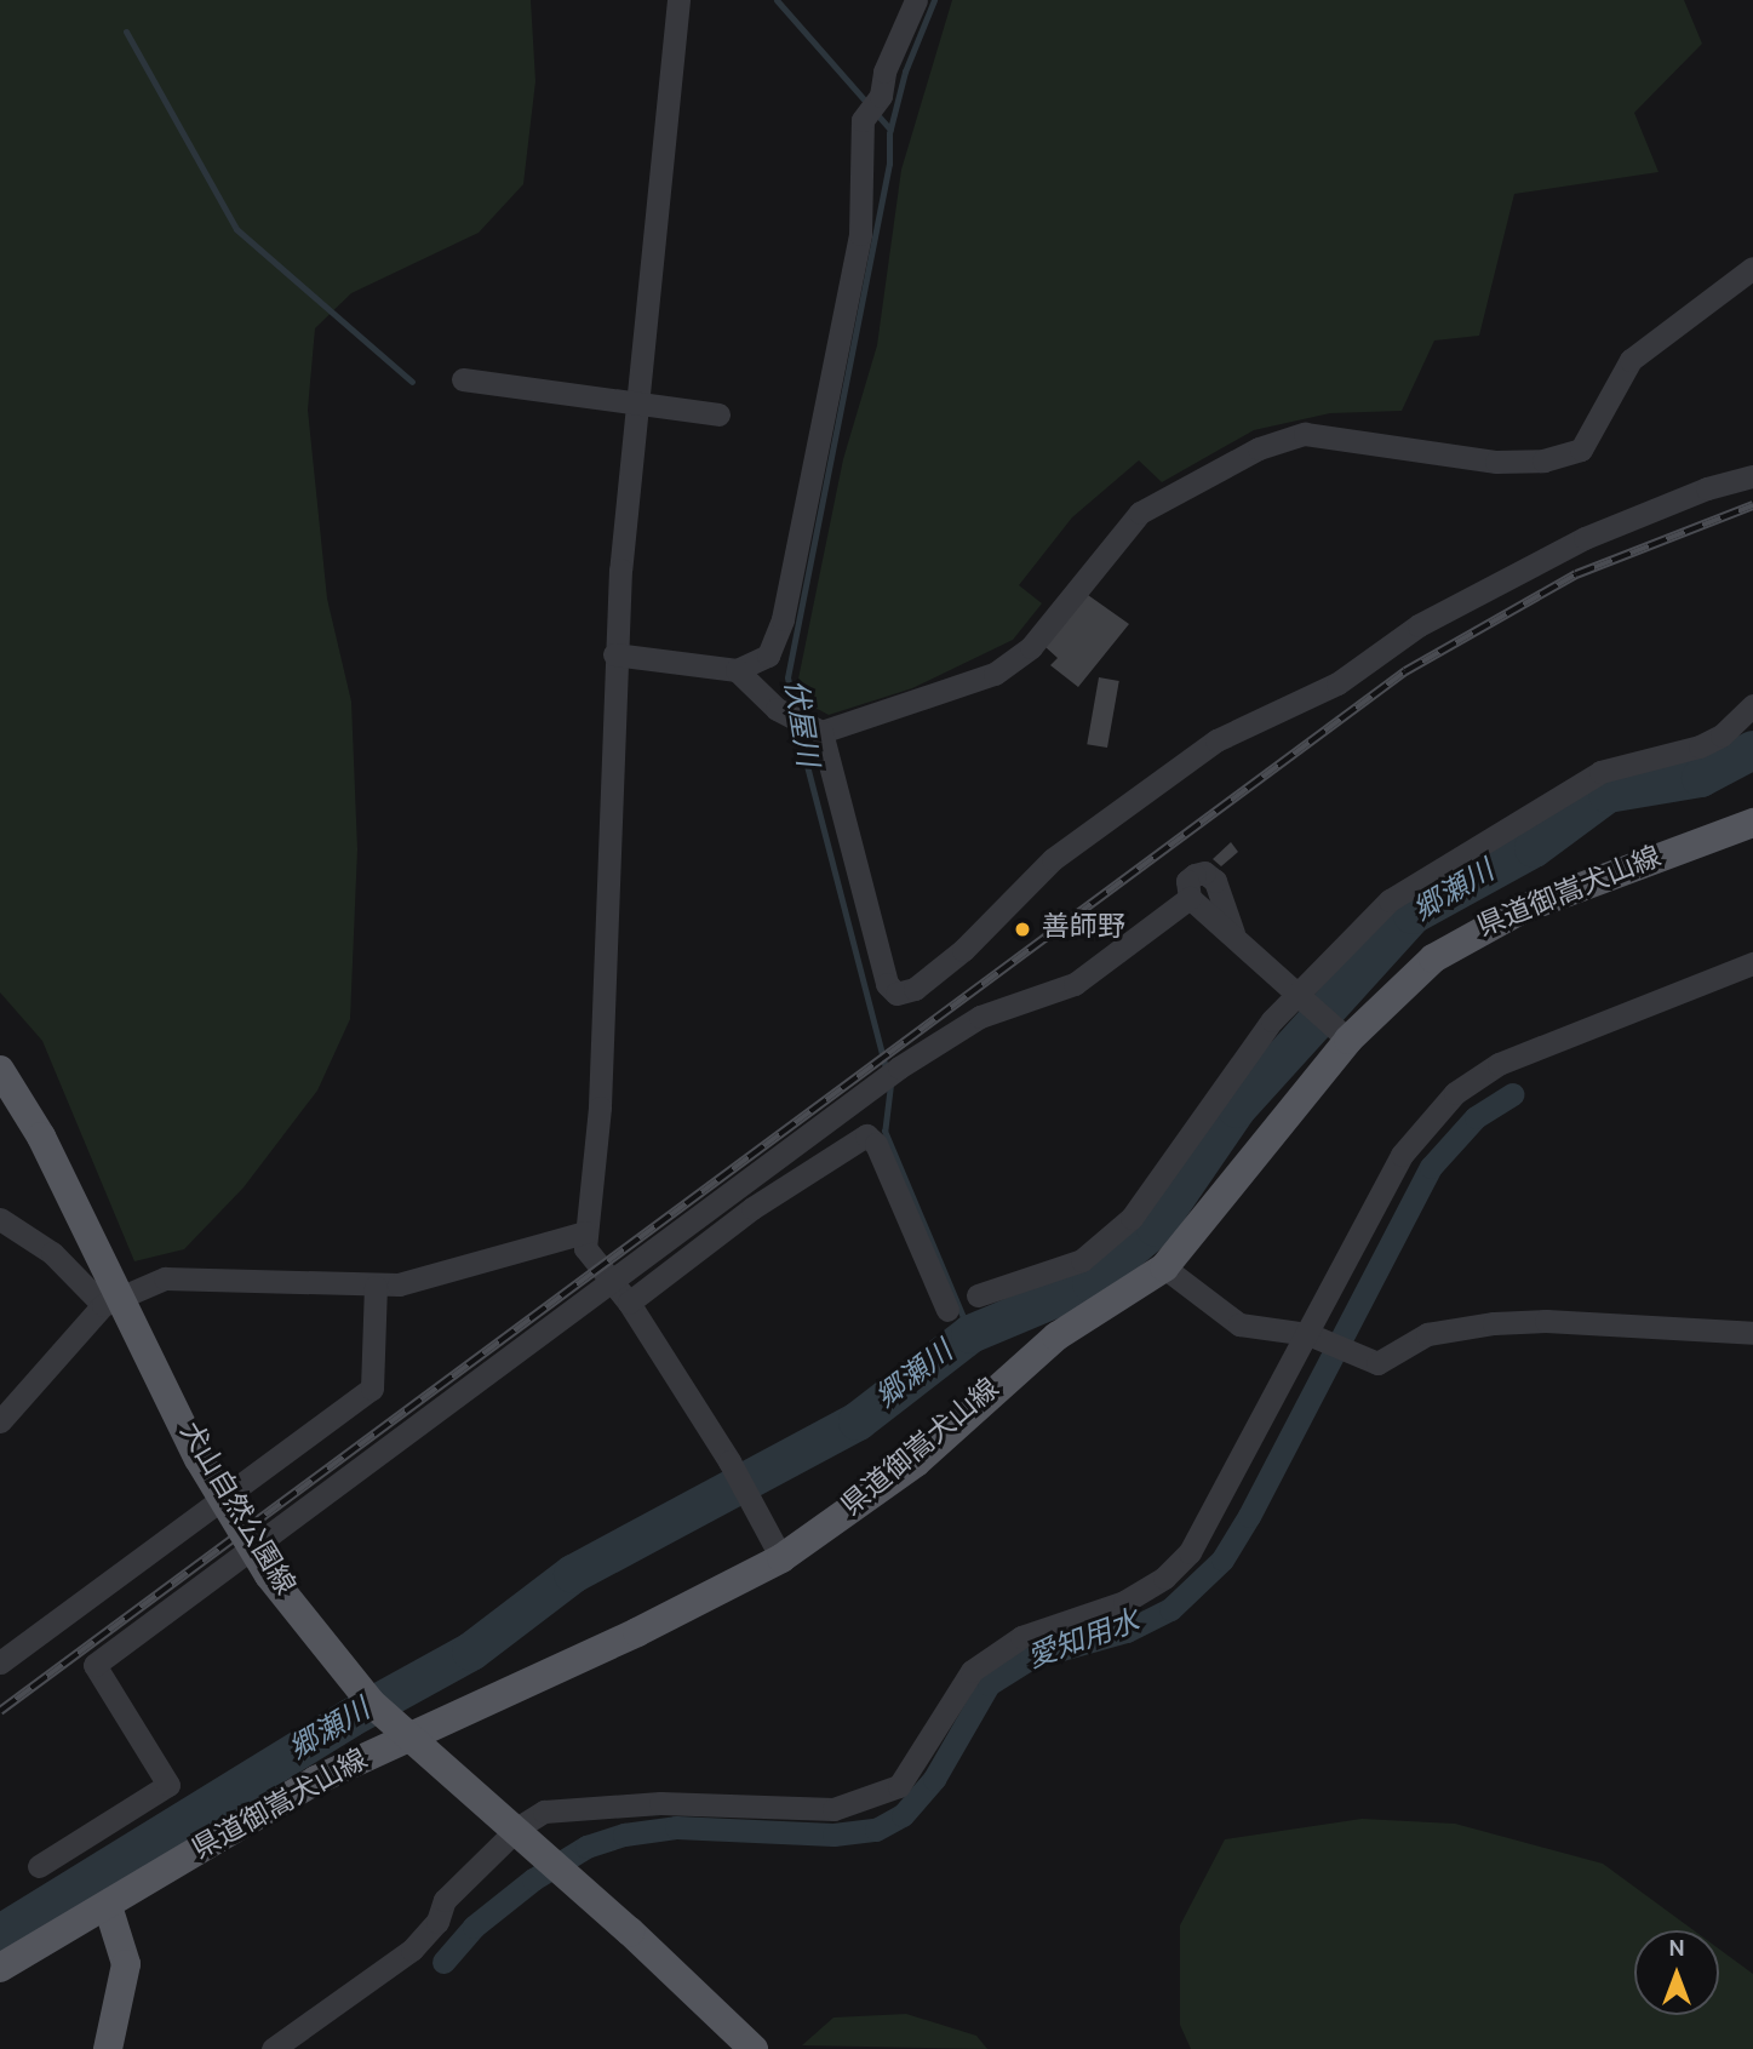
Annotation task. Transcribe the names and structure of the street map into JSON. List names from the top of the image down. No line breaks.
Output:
{"streets":{"main road":["県道御嵩犬山線","犬山自然公園線"]},"water":["伏屋川","郷瀬川","愛知用水"],"places":["善師野"],"north":"top"}
